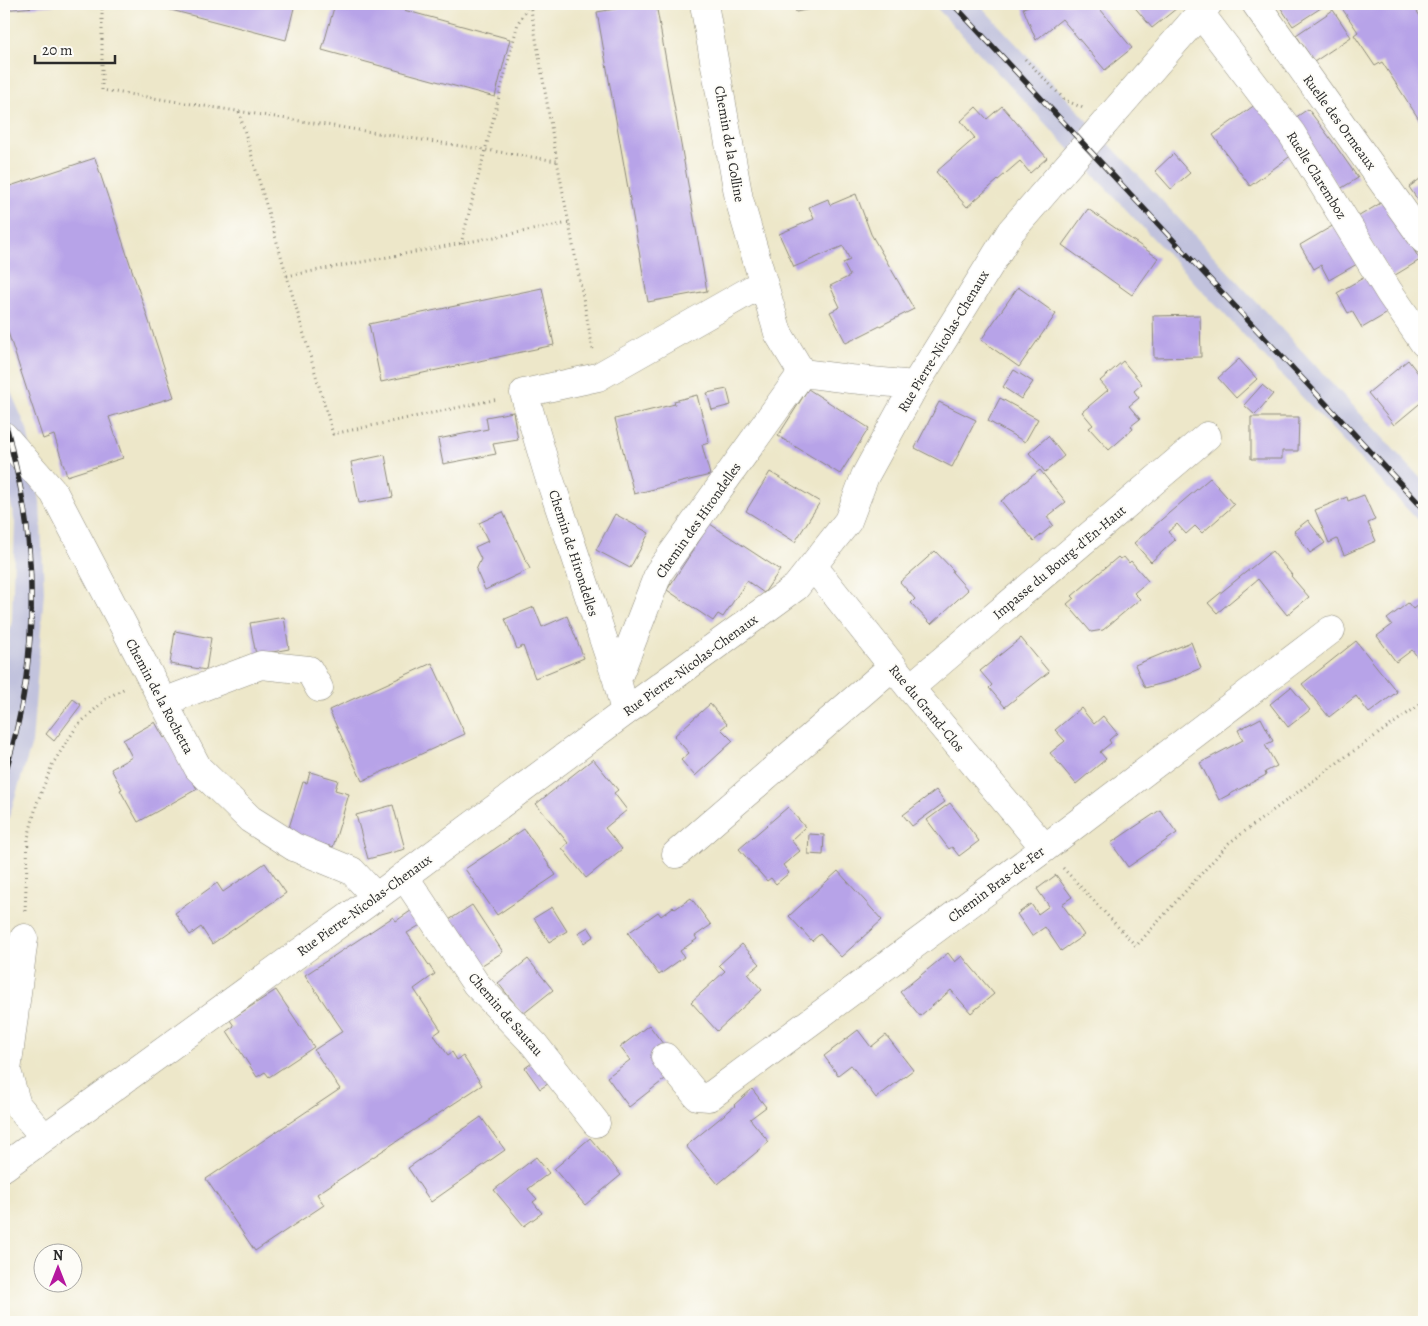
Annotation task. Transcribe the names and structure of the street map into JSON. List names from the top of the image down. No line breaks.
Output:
{"streets":{"street":["Ruelle des Ormeaux","Chemin de la Colline","Ruelle Claremboz","Rue Pierre-Nicolas-Chenaux","Chemin des Hirondelles","Chemin de Hirondelles","Impasse du Bourg-d'En-Haut","Chemin de la Rochetta","Rue du Grand-Clos","Chemin Bras-de-Fer","Chemin de Sautau"]},"crossings":[["Chemin de la Colline","Chemin des Hirondelles"],["Ruelle Claremboz","Rue Pierre-Nicolas-Chenaux"],["Rue Pierre-Nicolas-Chenaux","Chemin de Hirondelles"],["Rue Pierre-Nicolas-Chenaux","Chemin de la Rochetta"],["Rue Pierre-Nicolas-Chenaux","Rue du Grand-Clos"],["Rue Pierre-Nicolas-Chenaux","Chemin de Sautau"],["Chemin des Hirondelles","Chemin de Hirondelles"],["Impasse du Bourg-d'En-Haut","Rue du Grand-Clos"],["Rue du Grand-Clos","Chemin Bras-de-Fer"]],"scale_bar":"20 m","north":"top"}
